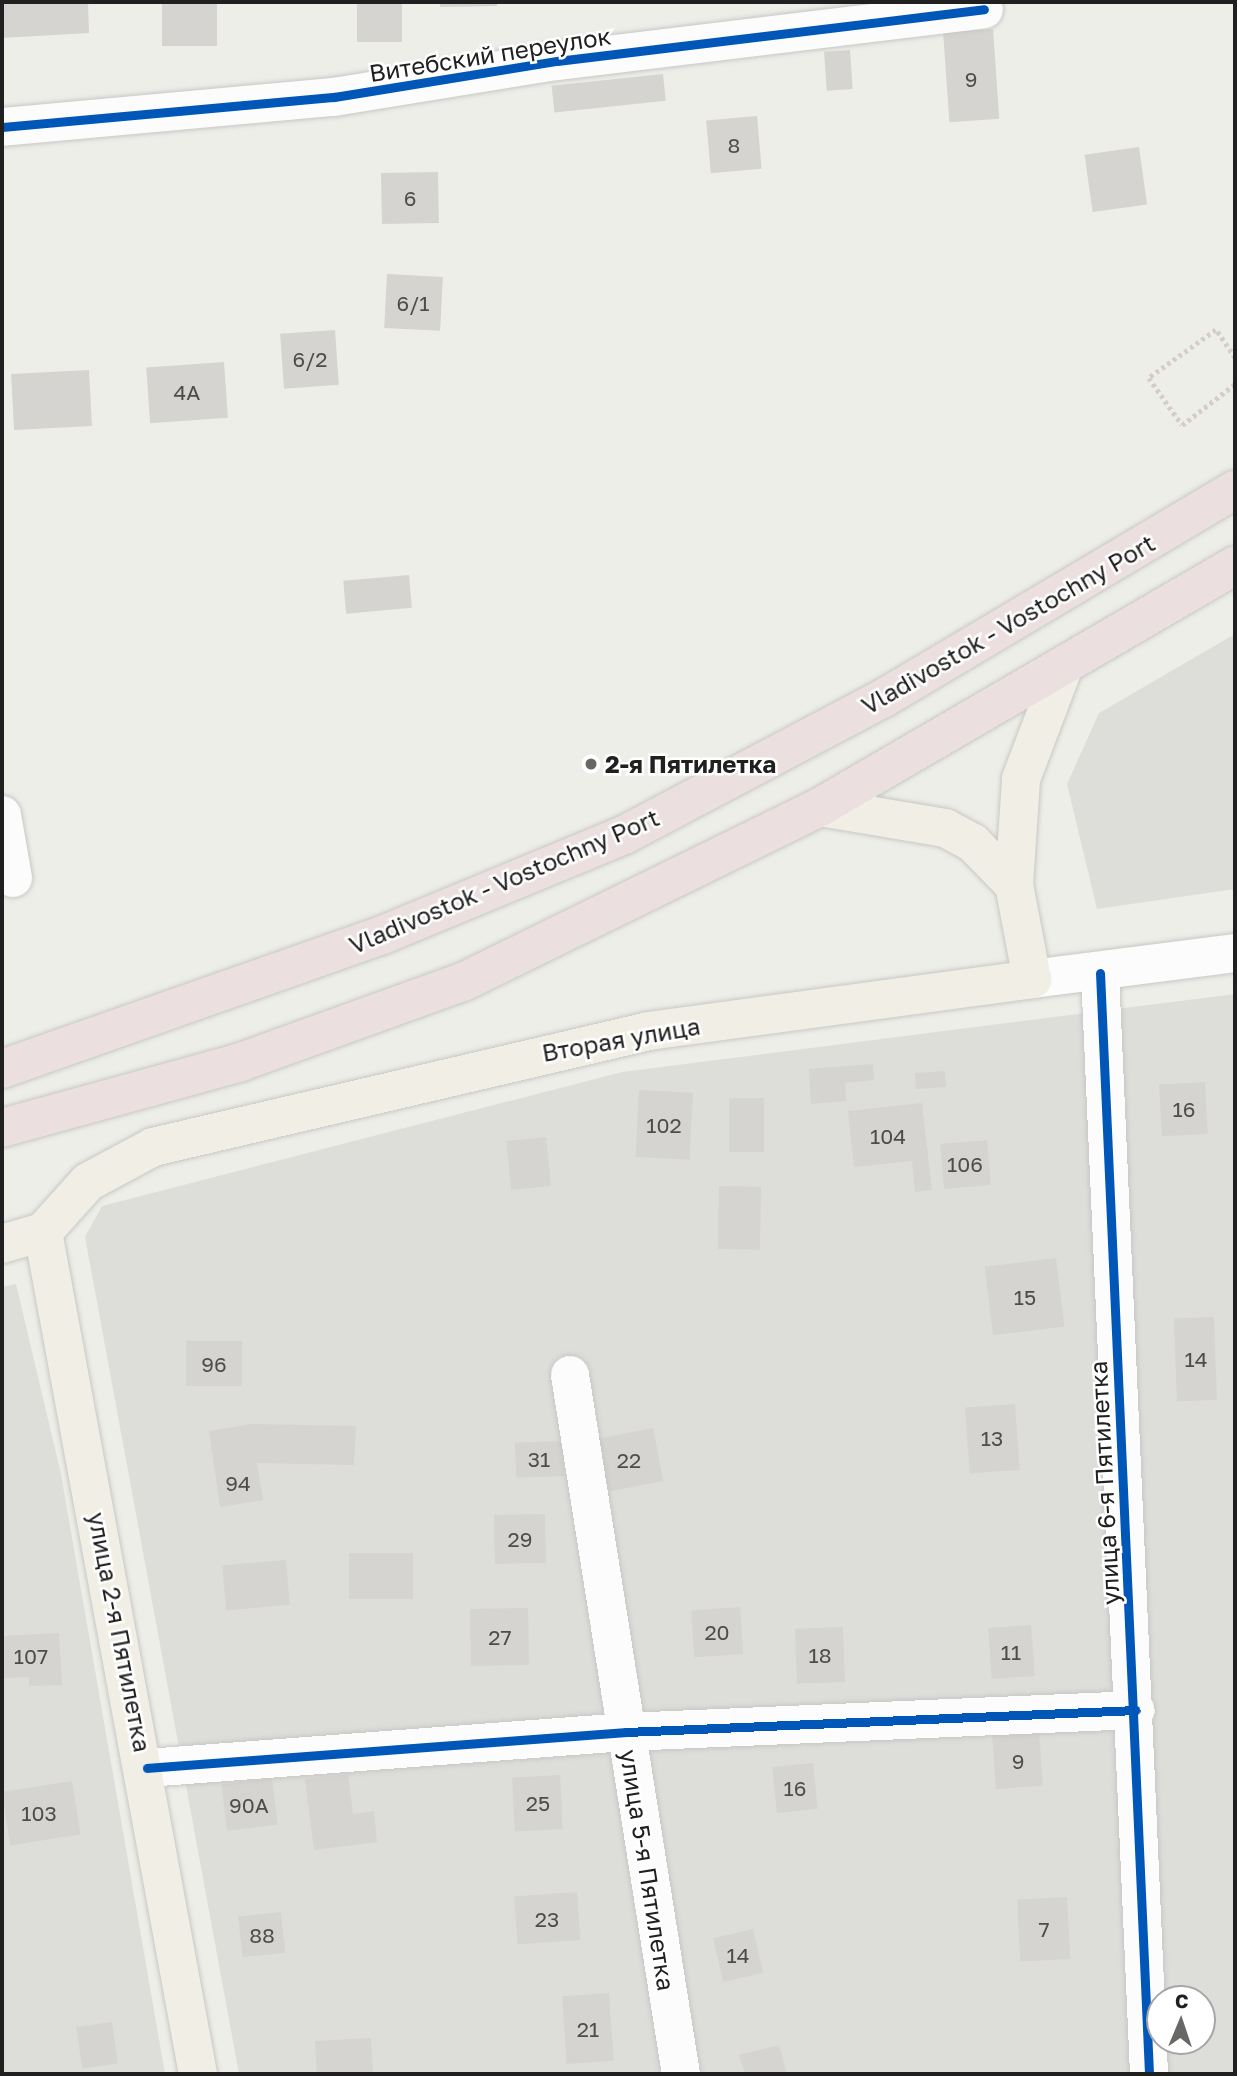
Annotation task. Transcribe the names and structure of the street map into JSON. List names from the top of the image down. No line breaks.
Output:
{"streets":{"highway":["Vladivostok - Vostochny Port"],"main road":["Вторая улица","улица 2-я Пятилетка"],"street":["Витебский переулок","улица 6-я Пятилетка","улица 5-я Пятилетка"]},"crossings":[["Вторая улица","улица 6-я Пятилетка"],["Вторая улица","улица 2-я Пятилетка"]],"places":["2-я Пятилетка"],"house_numbers":["9","8","6","6/1","6/2","4А","16","102","104","106","15","14","96","13","31","22","94","29","20","27","11","18","107","9","16","25","90А","103","23","7","88","14","21"],"north":"top"}
